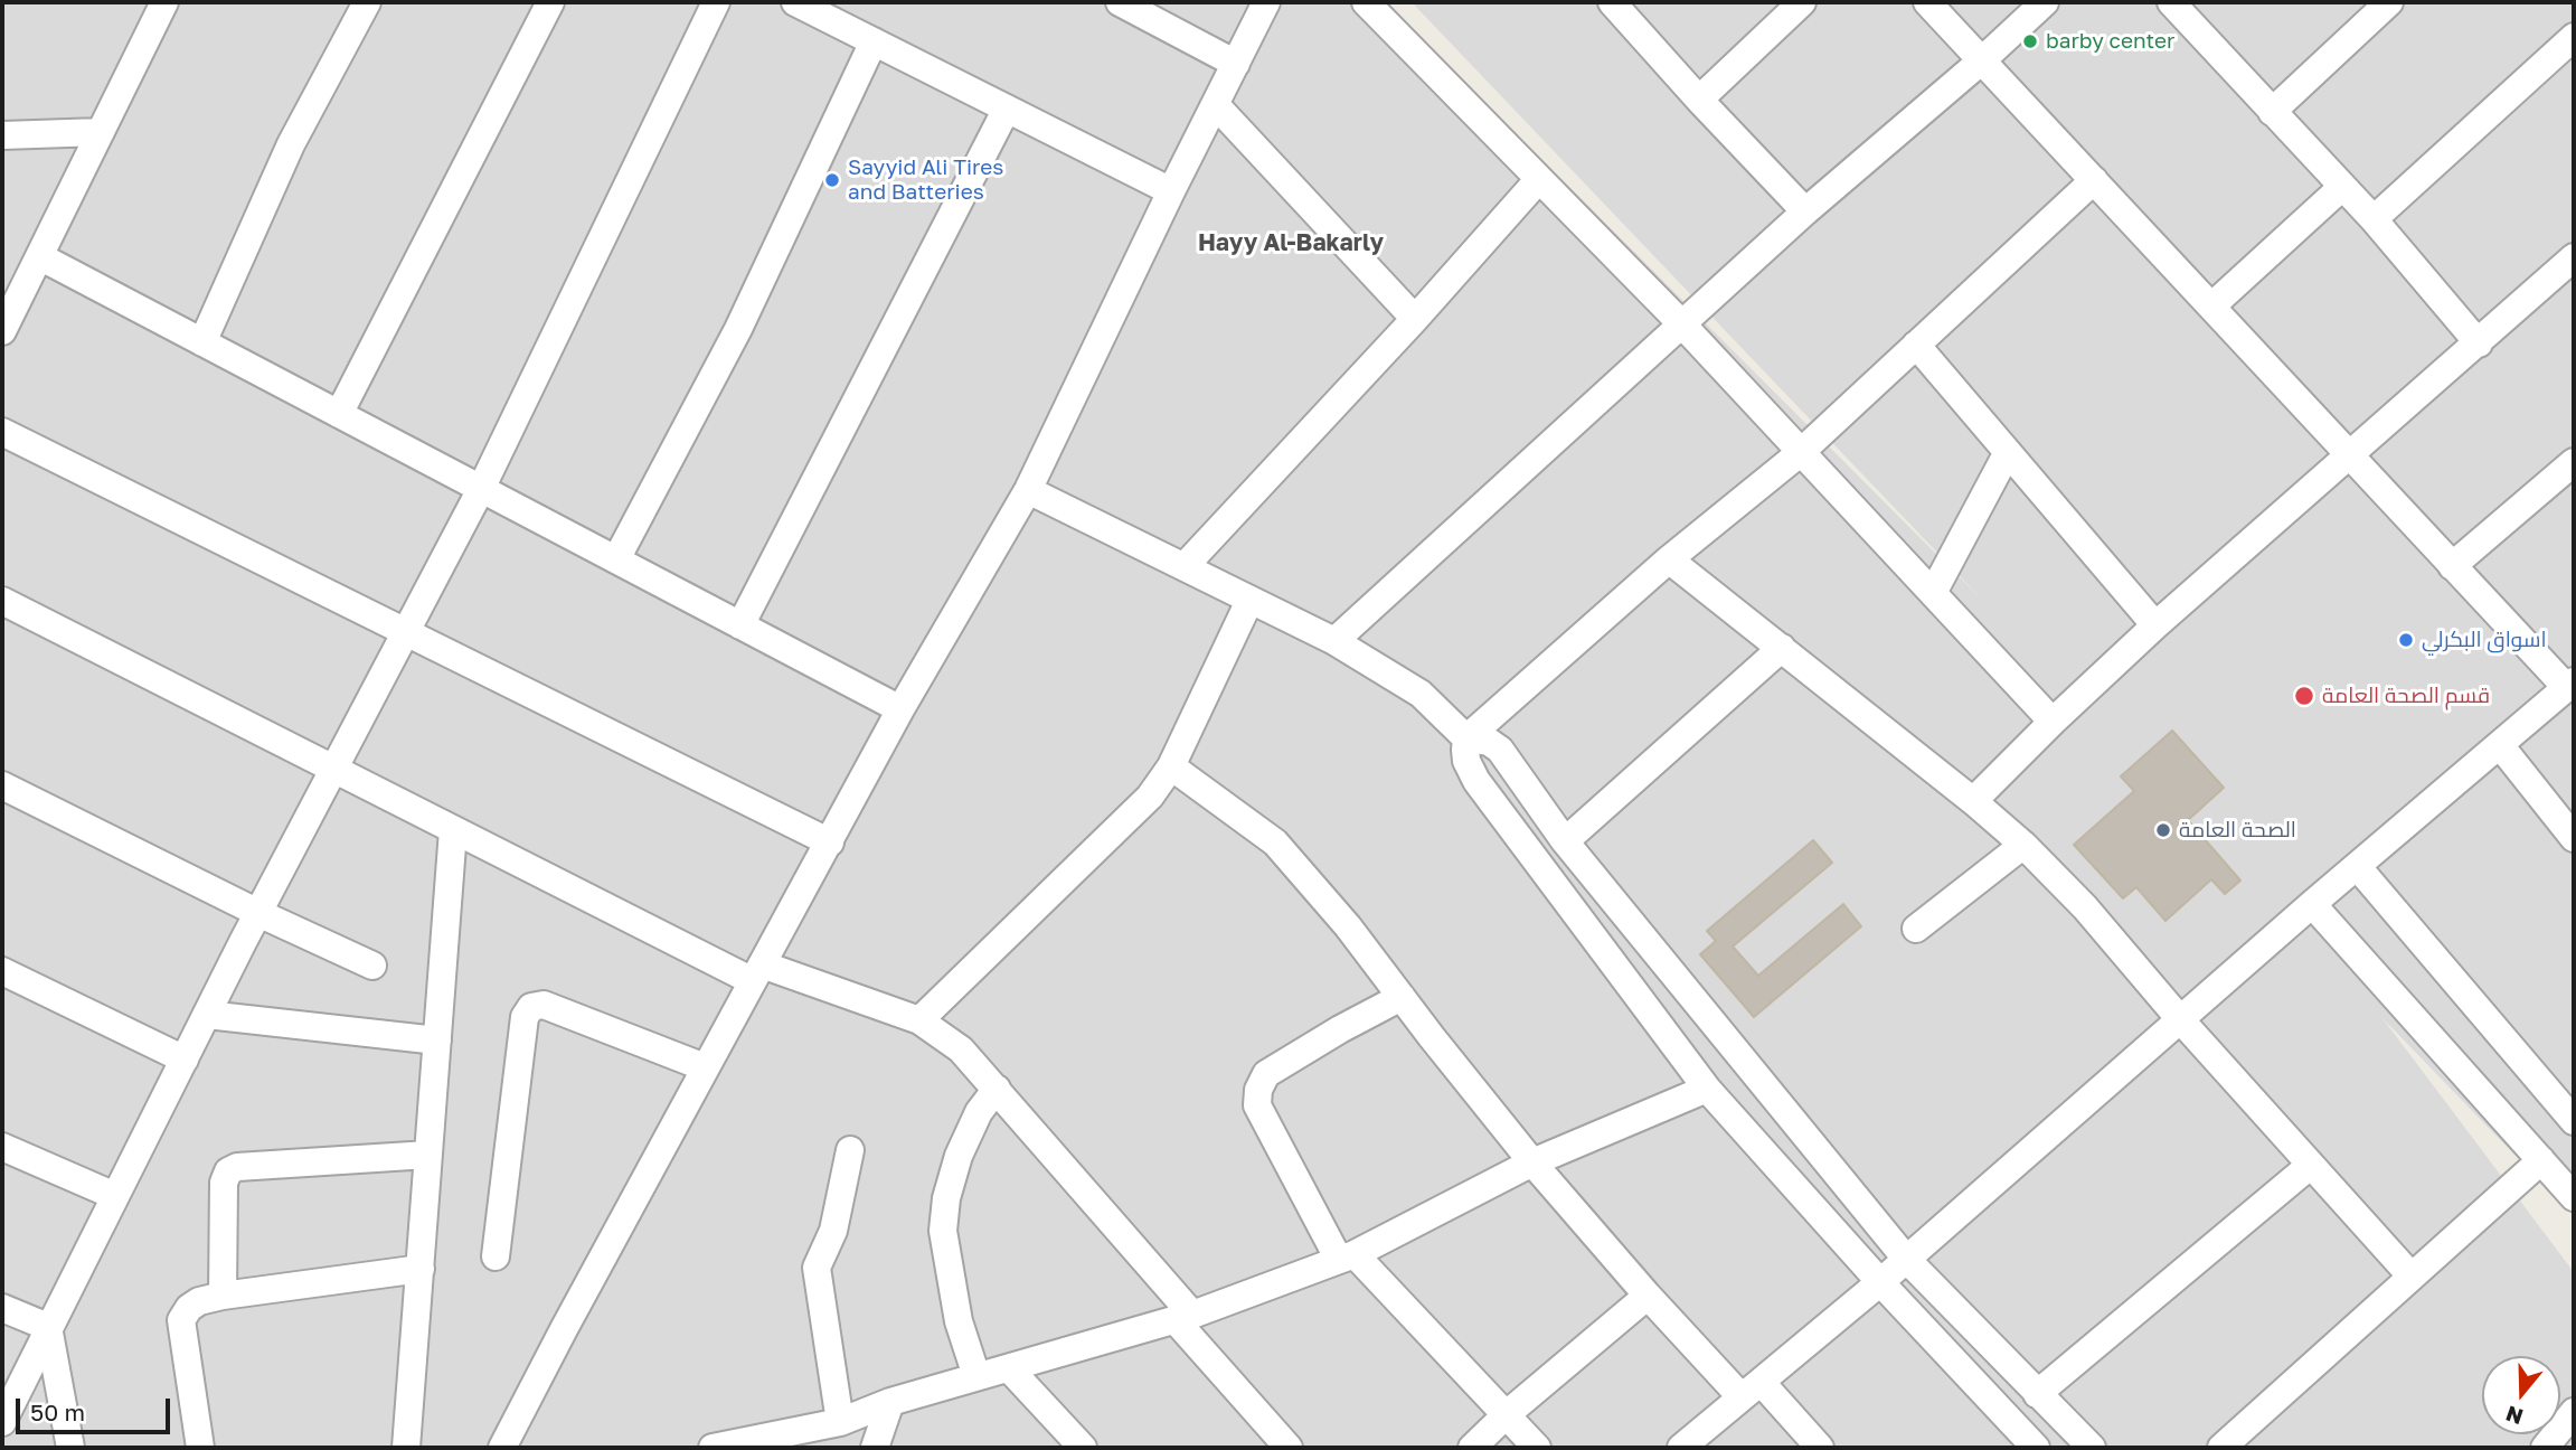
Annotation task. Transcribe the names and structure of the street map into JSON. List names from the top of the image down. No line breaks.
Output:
{"districts":["Hayy Al-Bakarly"],"places":["barby center","Sayyid Ali Tires and Batteries","اسواق البكرلي","قسم الصحة العامة","الصحة العامة"],"scale_bar":"50 m","north":"bottom"}
